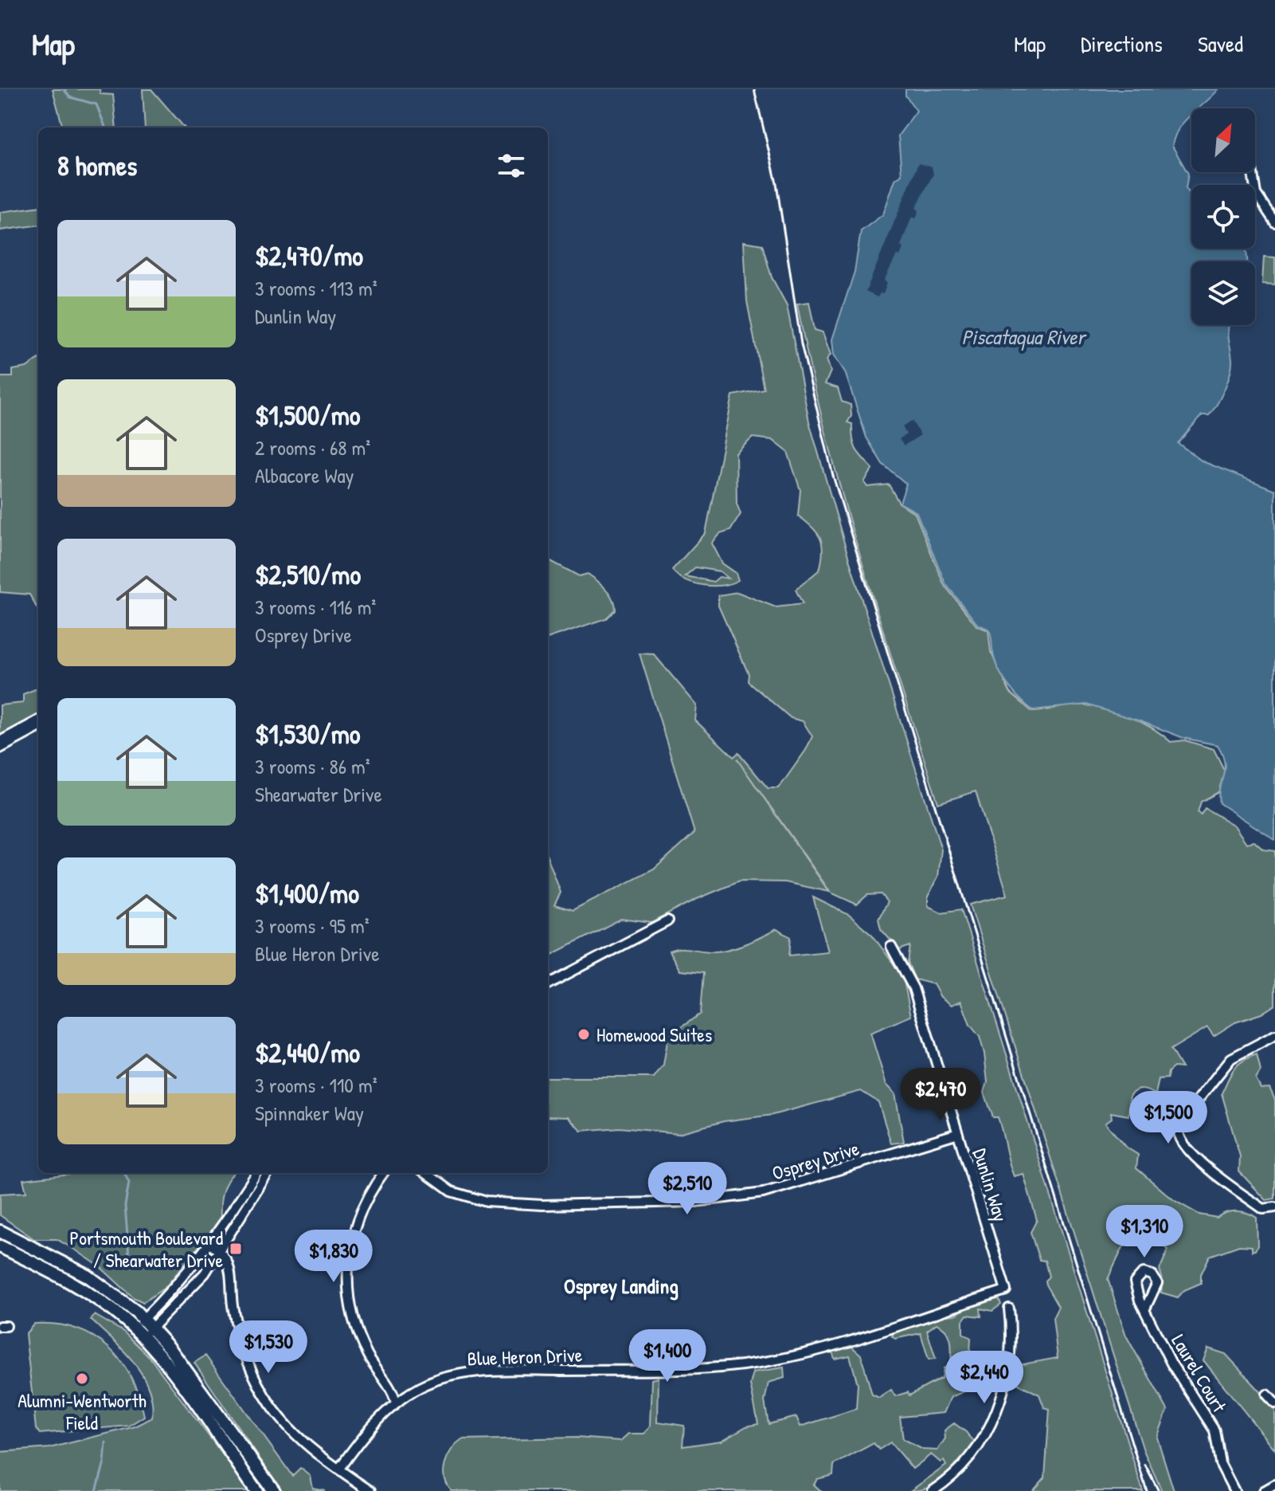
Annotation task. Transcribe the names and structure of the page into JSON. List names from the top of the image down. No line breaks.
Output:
{"streets":{"street":["Osprey Drive","Dunlin Way","Blue Heron Drive","Laurel Court"]},"crossings":[["Osprey Drive","Dunlin Way"],["Dunlin Way","Blue Heron Drive"]],"districts":["Osprey Landing"],"water":["Piscataqua River"],"places":{"other":["Homewood Suites","Alumni-Wentworth Field"],"transit":["Portsmouth Boulevard / Shearwater Drive"]},"north":"top right","page":{"header":"Map","nav":["Map","Directions","Saved"],"heading":"8 homes","list":[{"name":"$2,470/mo","note":"3 rooms · 113 m² · Dunlin Way"},{"name":"$1,500/mo","note":"2 rooms · 68 m² · Albacore Way"},{"name":"$2,510/mo","note":"3 rooms · 116 m² · Osprey Drive"},{"name":"$1,530/mo","note":"3 rooms · 86 m² · Shearwater Drive"},{"name":"$1,400/mo","note":"3 rooms · 95 m² · Blue Heron Drive"},{"name":"$2,440/mo","note":"3 rooms · 110 m² · Spinnaker Way"}],"price":["$2,470","$1,500","$2,510","$1,310","$1,830","$1,530","$1,400","$2,440"]}}
